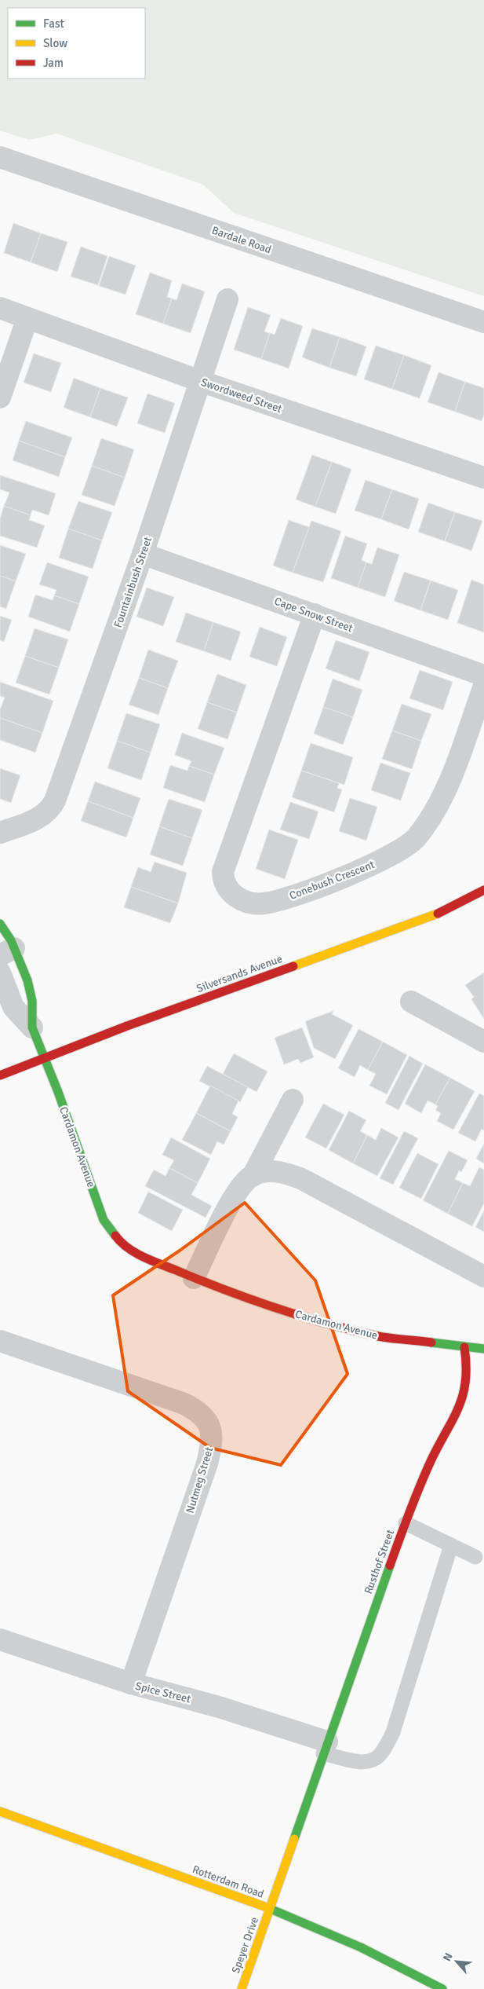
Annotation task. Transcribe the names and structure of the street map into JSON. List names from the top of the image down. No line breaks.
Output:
{"streets":{"street":["Bardale Road","Swordweed Street","Fountainbush Street","Cape Snow Street","Conebush Crescent","Silversands Avenue","Cardamon Avenue","Nutmeg Street","Rusthof Street","Spice Street","Rotterdam Road","Speyer Drive"]},"crossings":[["Swordweed Street","Fountainbush Street"],["Fountainbush Street","Cape Snow Street"],["Cape Snow Street","Conebush Crescent"],["Silversands Avenue","Cardamon Avenue"],["Cardamon Avenue","Rusthof Street"],["Nutmeg Street","Spice Street"],["Rusthof Street","Spice Street"],["Rusthof Street","Speyer Drive"],["Rotterdam Road","Speyer Drive"]],"legend":["Fast","Slow","Jam"],"north":"top left"}
